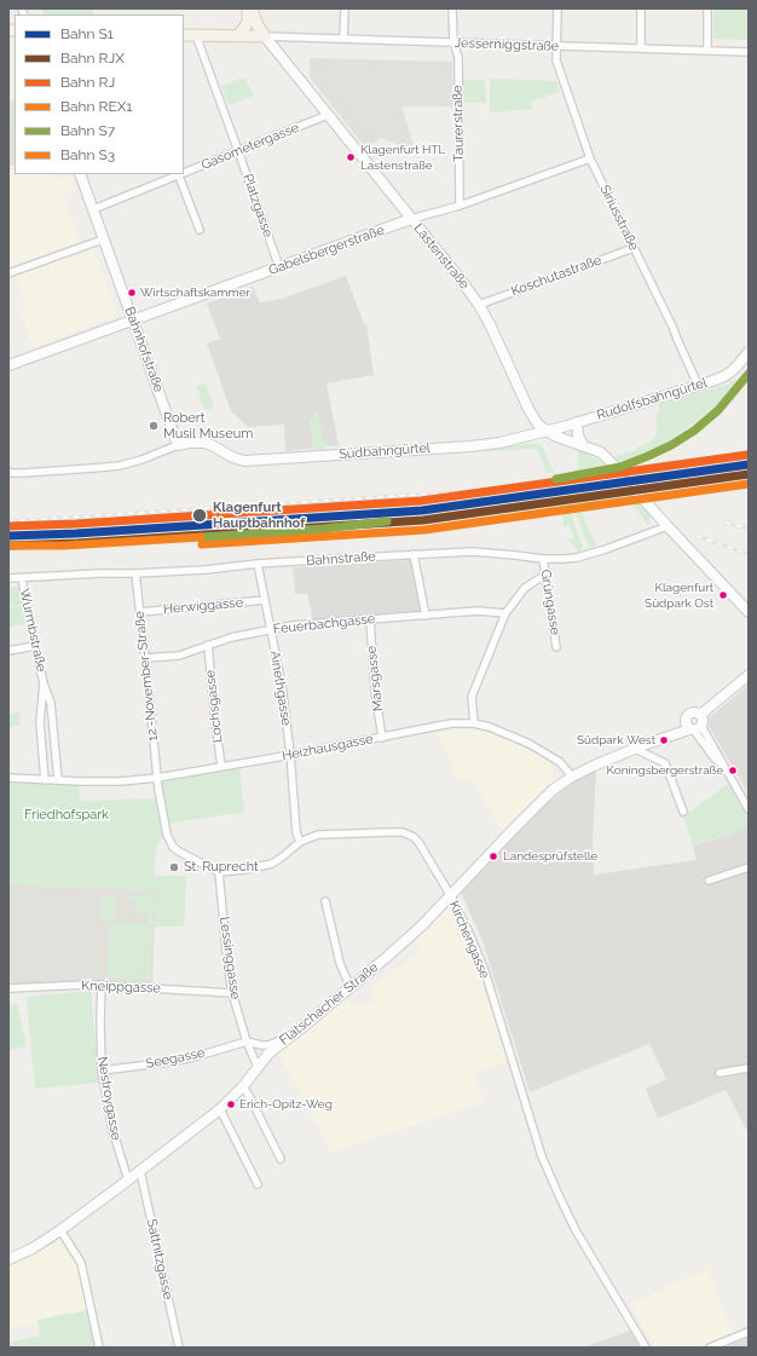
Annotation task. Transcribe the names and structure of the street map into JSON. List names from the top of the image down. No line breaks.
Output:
{"streets":{"street":["Jesserniggstraße","Taurerstraße","Gasometergasse","Platzgasse","Siriusstraße","Gabelsbergerstraße","Lastenstraße","Koschutastraße","Bahnhofstraße","Rudolfsbahngürtel","Südbahngürtel","Bahnstraße","Grüngasse","Herwiggasse","Feuerbachgasse","Wurmbstraße","12.-November-Straße","Marsgasse","Ainethgasse","Lochsgasse","Heizhausgasse","Kirchengasse","Lessinggasse","Kneippgasse","Flatschacher Straße","Seegasse","Nestroygasse","Sattnitzgasse"]},"crossings":[["Jesserniggstraße","Taurerstraße"],["Jesserniggstraße","Siriusstraße"],["Jesserniggstraße","Lastenstraße"],["Taurerstraße","Gabelsbergerstraße"],["Gasometergasse","Platzgasse"],["Gasometergasse","Lastenstraße"],["Gasometergasse","Bahnhofstraße"],["Platzgasse","Gabelsbergerstraße"],["Siriusstraße","Gabelsbergerstraße"],["Siriusstraße","Koschutastraße"],["Siriusstraße","Rudolfsbahngürtel"],["Gabelsbergerstraße","Lastenstraße"],["Gabelsbergerstraße","Bahnhofstraße"],["Lastenstraße","Koschutastraße"],["Lastenstraße","Rudolfsbahngürtel"],["Lastenstraße","Südbahngürtel"],["Bahnhofstraße","Südbahngürtel"],["Rudolfsbahngürtel","Südbahngürtel"],["Bahnstraße","Grüngasse"],["Bahnstraße","Wurmbstraße"],["Bahnstraße","12.-November-Straße"],["Bahnstraße","Ainethgasse"],["Herwiggasse","12.-November-Straße"],["Herwiggasse","Ainethgasse"],["Feuerbachgasse","12.-November-Straße"],["Feuerbachgasse","Marsgasse"],["Feuerbachgasse","Ainethgasse"],["Feuerbachgasse","Lochsgasse"],["Wurmbstraße","Heizhausgasse"],["12.-November-Straße","Heizhausgasse"],["Marsgasse","Heizhausgasse"],["Ainethgasse","Heizhausgasse"],["Ainethgasse","Kirchengasse"],["Lochsgasse","Heizhausgasse"],["Heizhausgasse","Flatschacher Straße"],["Kirchengasse","Lessinggasse"],["Kirchengasse","Flatschacher Straße"],["Lessinggasse","Kneippgasse"],["Lessinggasse","Flatschacher Straße"],["Lessinggasse","Seegasse"],["Kneippgasse","Nestroygasse"],["Flatschacher Straße","Nestroygasse"],["Flatschacher Straße","Sattnitzgasse"],["Seegasse","Nestroygasse"]],"parks":["Friedhofspark"],"places":["Klagenfurt HTL Lastenstraße","Wirtschaftskammer","Robert Musil Museum","Klagenfurt Hauptbahnhof","Klagenfurt Südpark Ost","Südpark West","Koningsbergerstraße","Landesprüfstelle","St. Ruprecht","Erich-Opitz-Weg"],"lines":["rail line S7","rail line RJ","rail line S1","rail line RJX","rail line REX1","rail line S3"],"legend":["Bahn S1","Bahn RJX","Bahn RJ","Bahn REX1","Bahn S7","Bahn S3"]}
